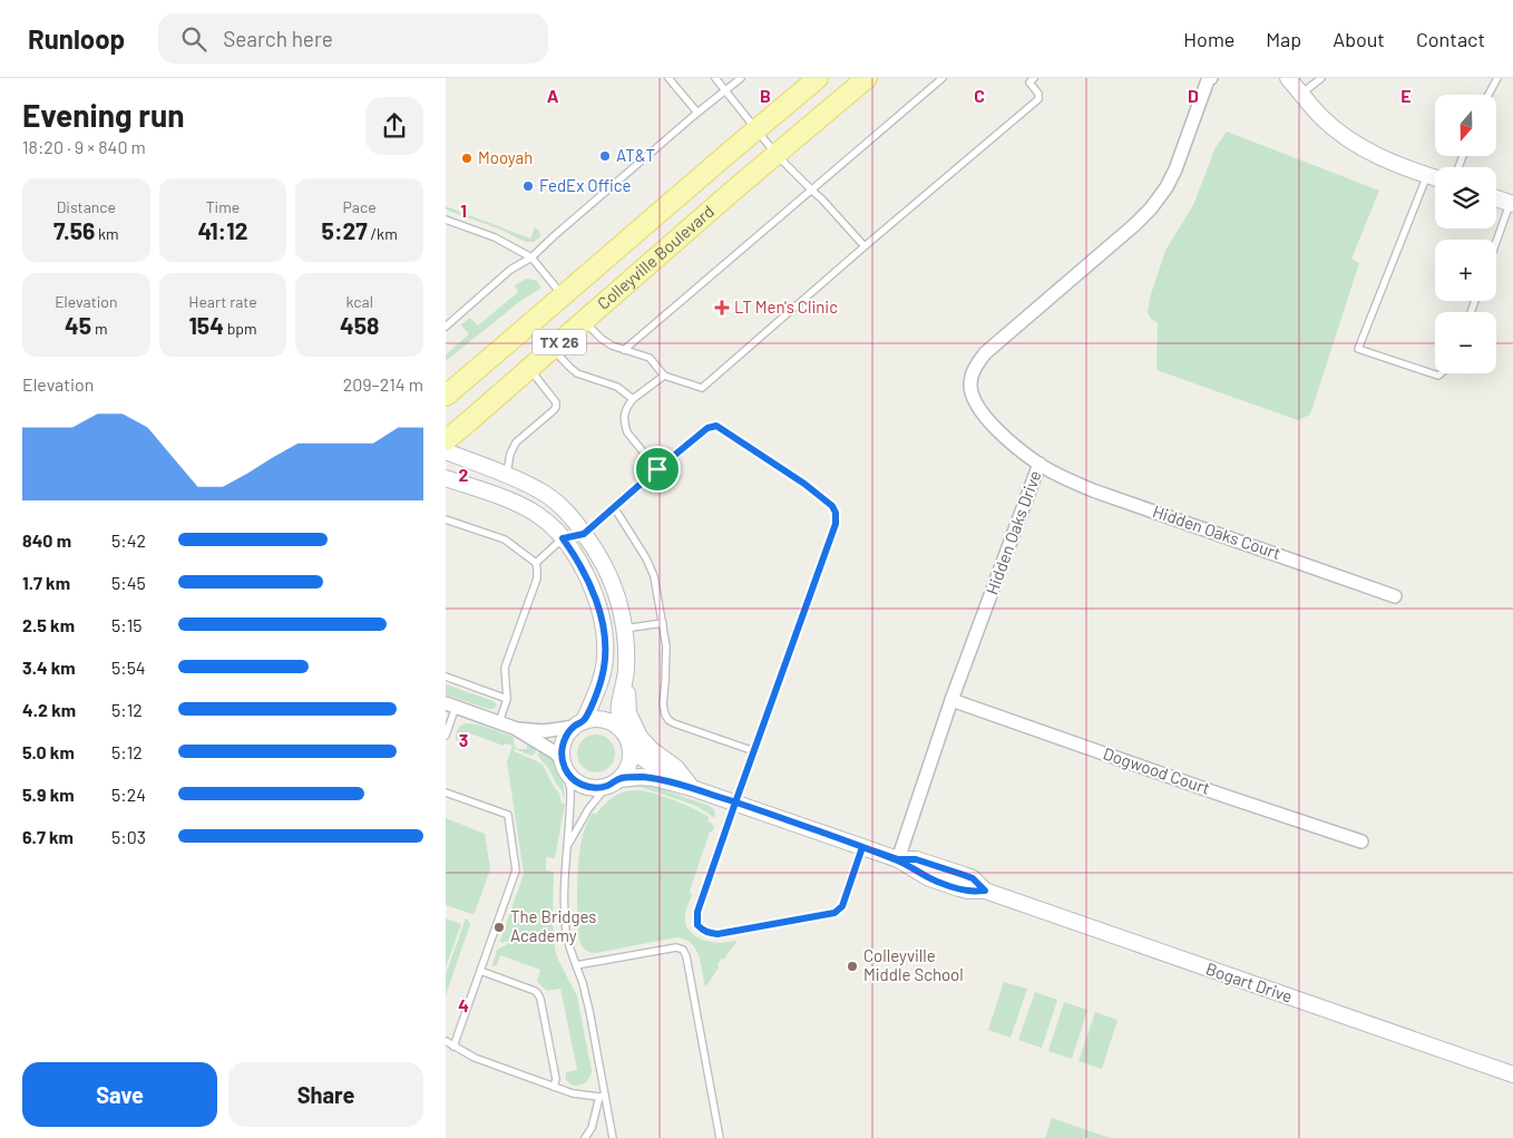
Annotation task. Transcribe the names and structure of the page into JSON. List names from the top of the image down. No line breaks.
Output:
{"streets":{"main road":["Colleyville Boulevard","TX 26"],"street":["Hidden Oaks Drive","Hidden Oaks Court","Dogwood Court","Bogart Drive"]},"crossings":[["Hidden Oaks Drive","Hidden Oaks Court"],["Hidden Oaks Drive","Dogwood Court"],["Hidden Oaks Drive","Bogart Drive"]],"places":{"other":["AT&T","Mooyah","FedEx Office","The Bridges Academy","Colleyville Middle School"],"health":["LT Men's Clinic"]},"north":"bottom","page":{"header":"Runloop","search":"Search here","nav":["Home","Map","About","Contact"],"heading":["Evening run","18:20 · 9 × 840 m"],"map_buttons":["+","−"],"stats":[["Distance","7.56 km"],["Time","41:12"],["Pace","5:27 /km"],["Elevation","45 m"],["Heart rate","154 bpm"],["kcal","458"]],"chart":["Elevation","209–214 m"],"list":[{"name":"840 m","note":"5:42"},{"name":"1.7 km","note":"5:45"},{"name":"2.5 km","note":"5:15"},{"name":"3.4 km","note":"5:54"},{"name":"4.2 km","note":"5:12"},{"name":"5.0 km","note":"5:12"},{"name":"5.9 km","note":"5:24"},{"name":"6.7 km","note":"5:03"}],"buttons":["Save","Share"]},"grid":{"columns":["A","B","C","D","E"],"rows":["1","2","3","4"]}}
